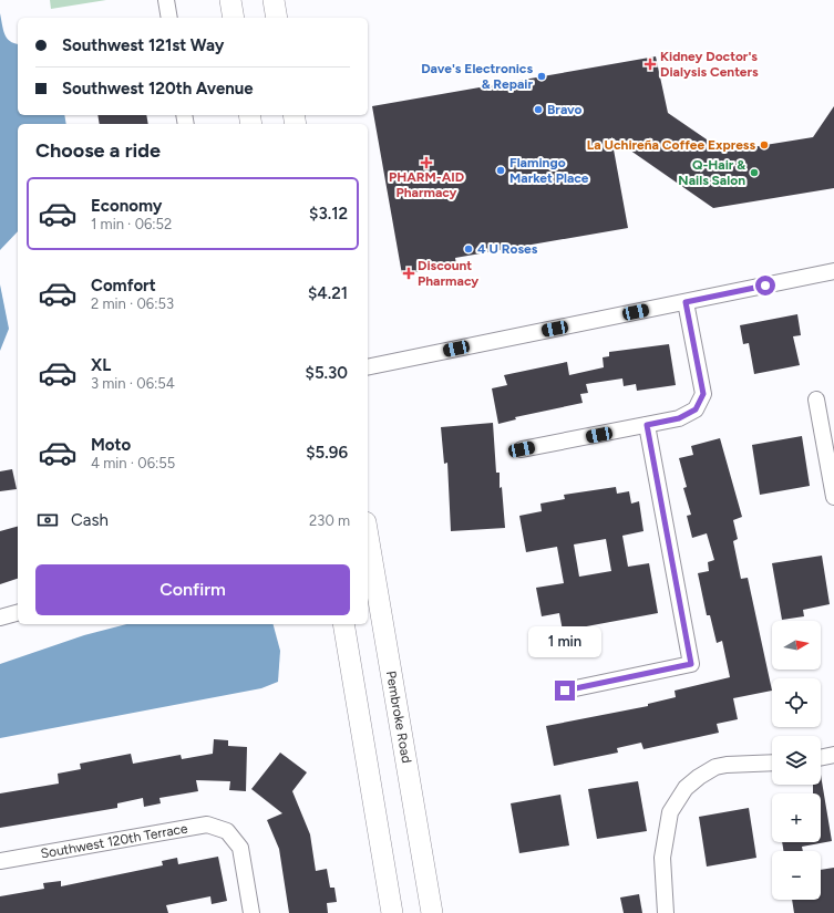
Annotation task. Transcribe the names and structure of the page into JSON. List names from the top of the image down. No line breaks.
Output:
{"streets":{"main road":["Pembroke Road"],"street":["Southwest 120th Terrace"]},"places":{"health":["Kidney Doctor's Dialysis Centers","PHARM-AID Pharmacy","Discount Pharmacy"],"other":["Dave's Electronics & Repair","Bravo","La Uchireña Coffee Express","Flamingo Market Place","Q-Hair & Nails Salon","4 U Roses"]},"north":"right","page":{"banner":["Southwest 121st Way","Southwest 120th Avenue"],"heading":"Choose a ride","list":[{"name":"Economy","note":"1 min · 06:52","value":"$3.12"},{"name":"Comfort","note":"2 min · 06:53","value":"$4.21"},{"name":"XL","note":"3 min · 06:54","value":"$5.30"},{"name":"Moto","note":"4 min · 06:55","value":"$5.96"}],"pay":["Cash","230 m"],"buttons":"Confirm","map_buttons":["+","−"],"bubble":"1 min"}}
